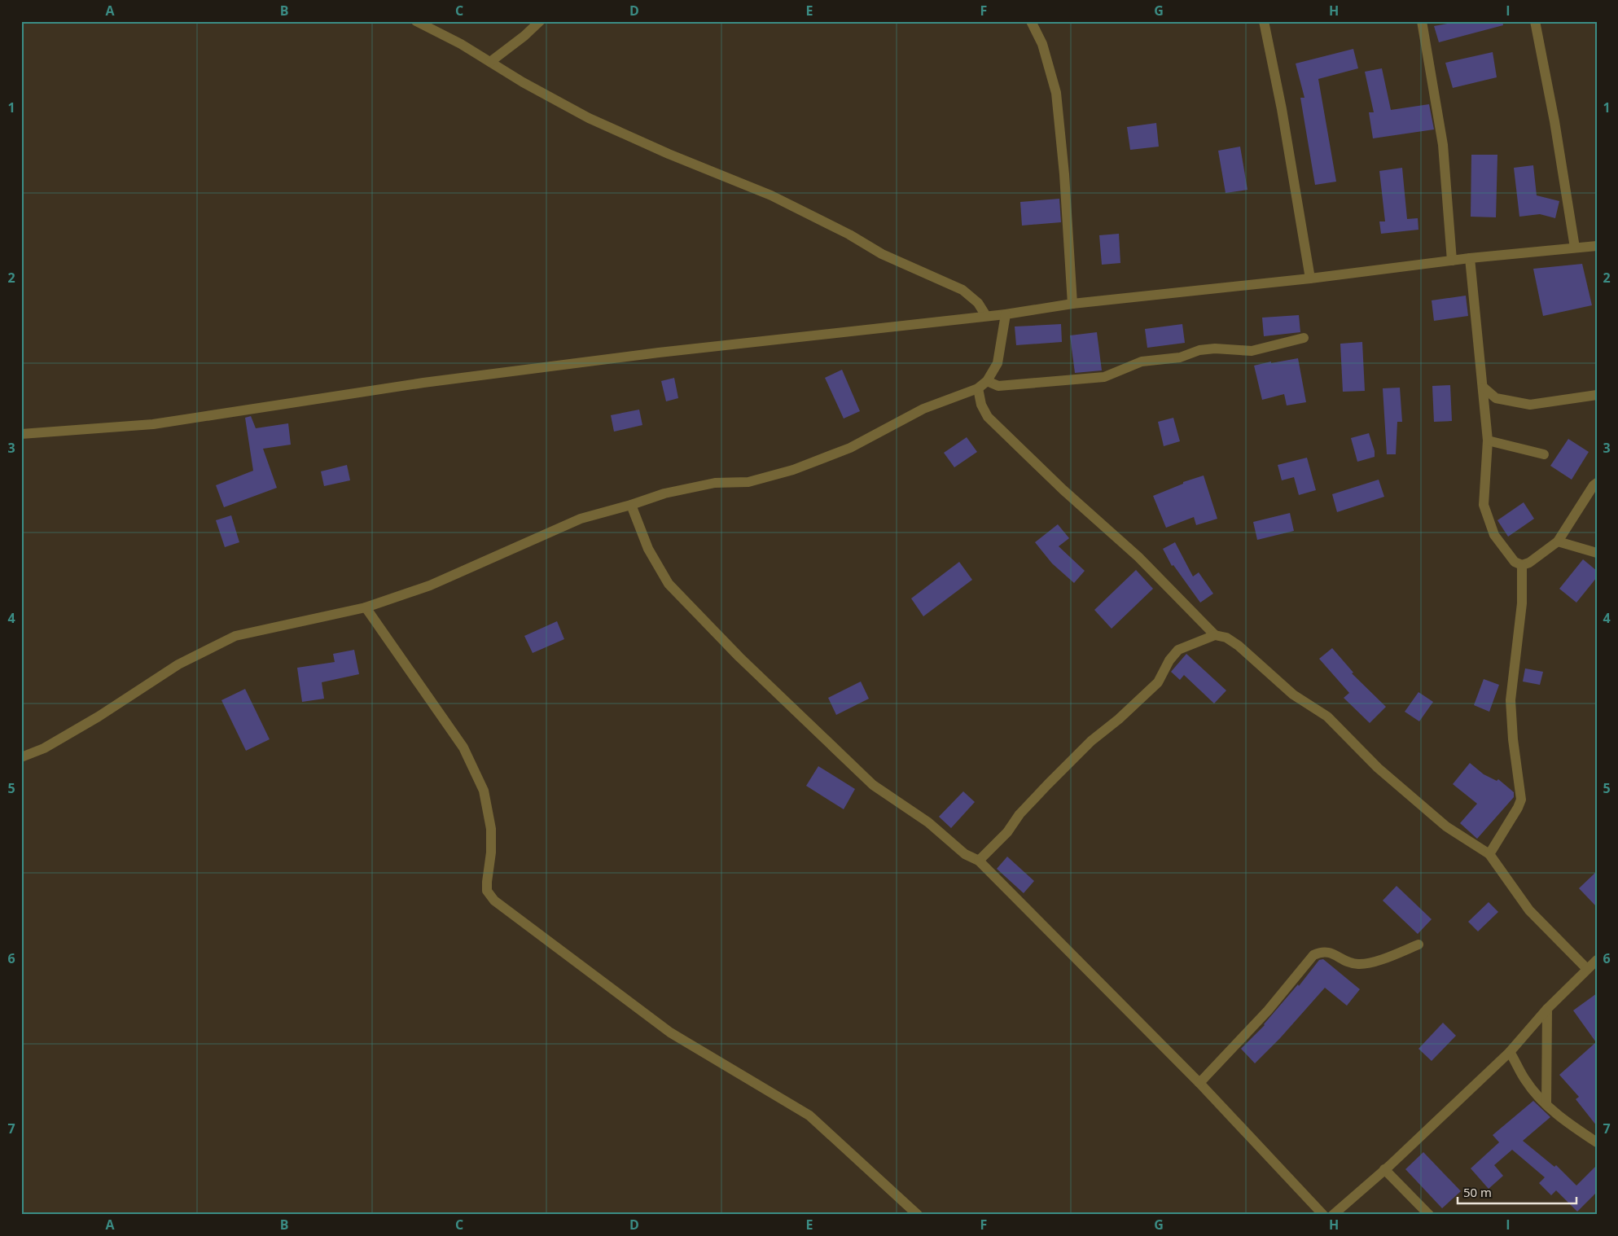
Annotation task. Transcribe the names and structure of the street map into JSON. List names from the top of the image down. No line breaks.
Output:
{"scale_bar":"50 m","grid":{"columns":["A","B","C","D","E","F","G","H","I"],"rows":["1","2","3","4","5","6","7"]}}
